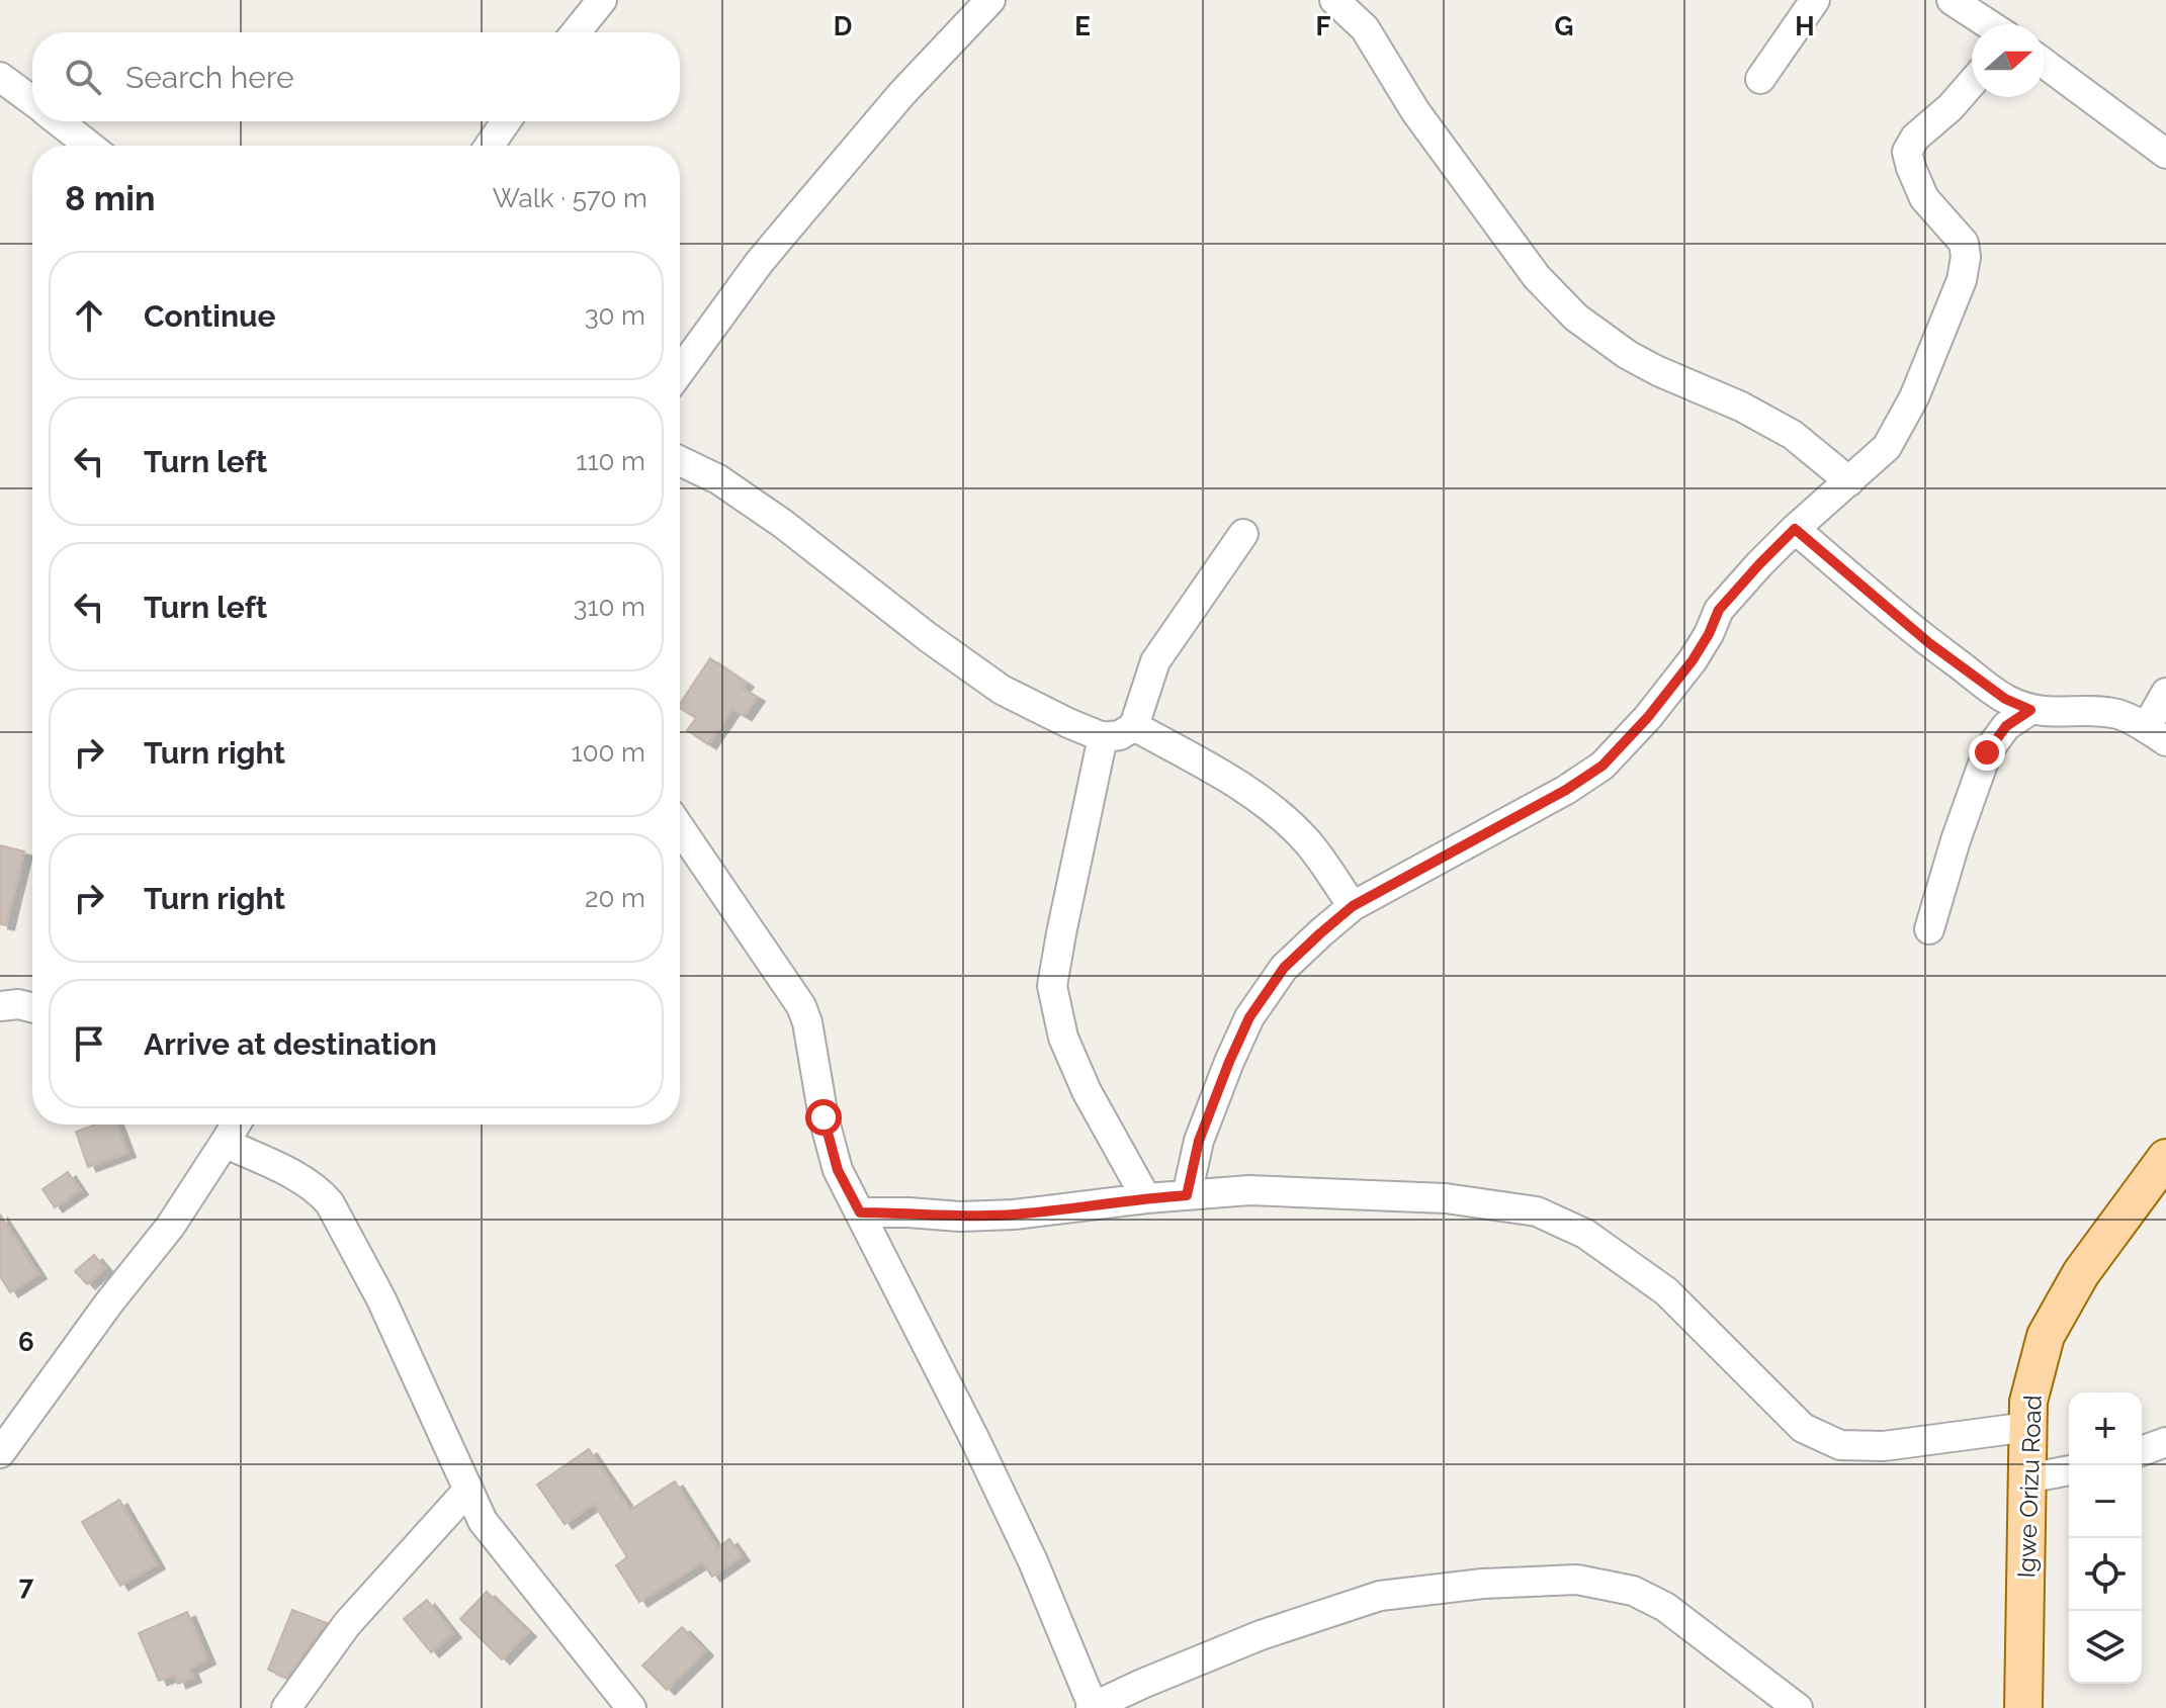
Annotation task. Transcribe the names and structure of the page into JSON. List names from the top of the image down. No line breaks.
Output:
{"streets":{"main road":["Igwe Orizu Road"]},"north":"right","page":{"search":"Search here","heading":["8 min","Walk · 570 m"],"list":[["Continue","30 m"],["Turn left","110 m"],["Turn left","310 m"],["Turn right","100 m"],["Turn right","20 m"],"Arrive at destination"],"map_buttons":["+","−"]},"grid":{"columns":["D","E","F","G","H"],"rows":["6","7"]}}
